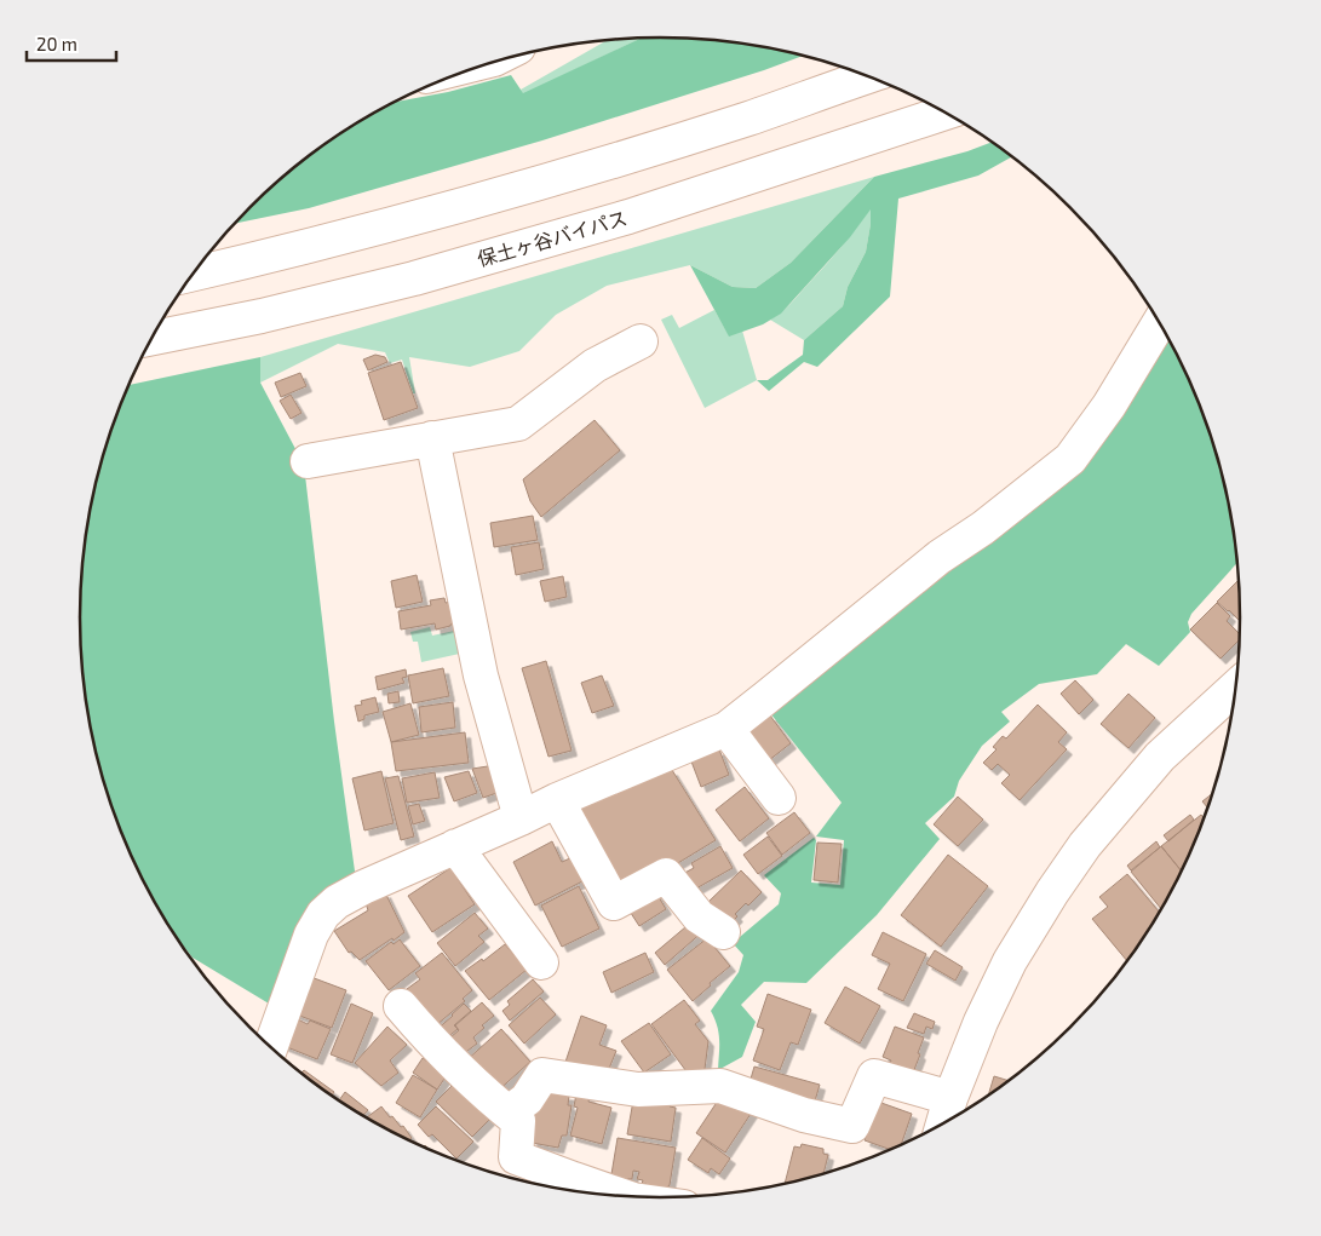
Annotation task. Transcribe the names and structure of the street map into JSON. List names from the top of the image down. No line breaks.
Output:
{"streets":{"main road":["保土ヶ谷バイパス"]},"scale_bar":"20 m"}
